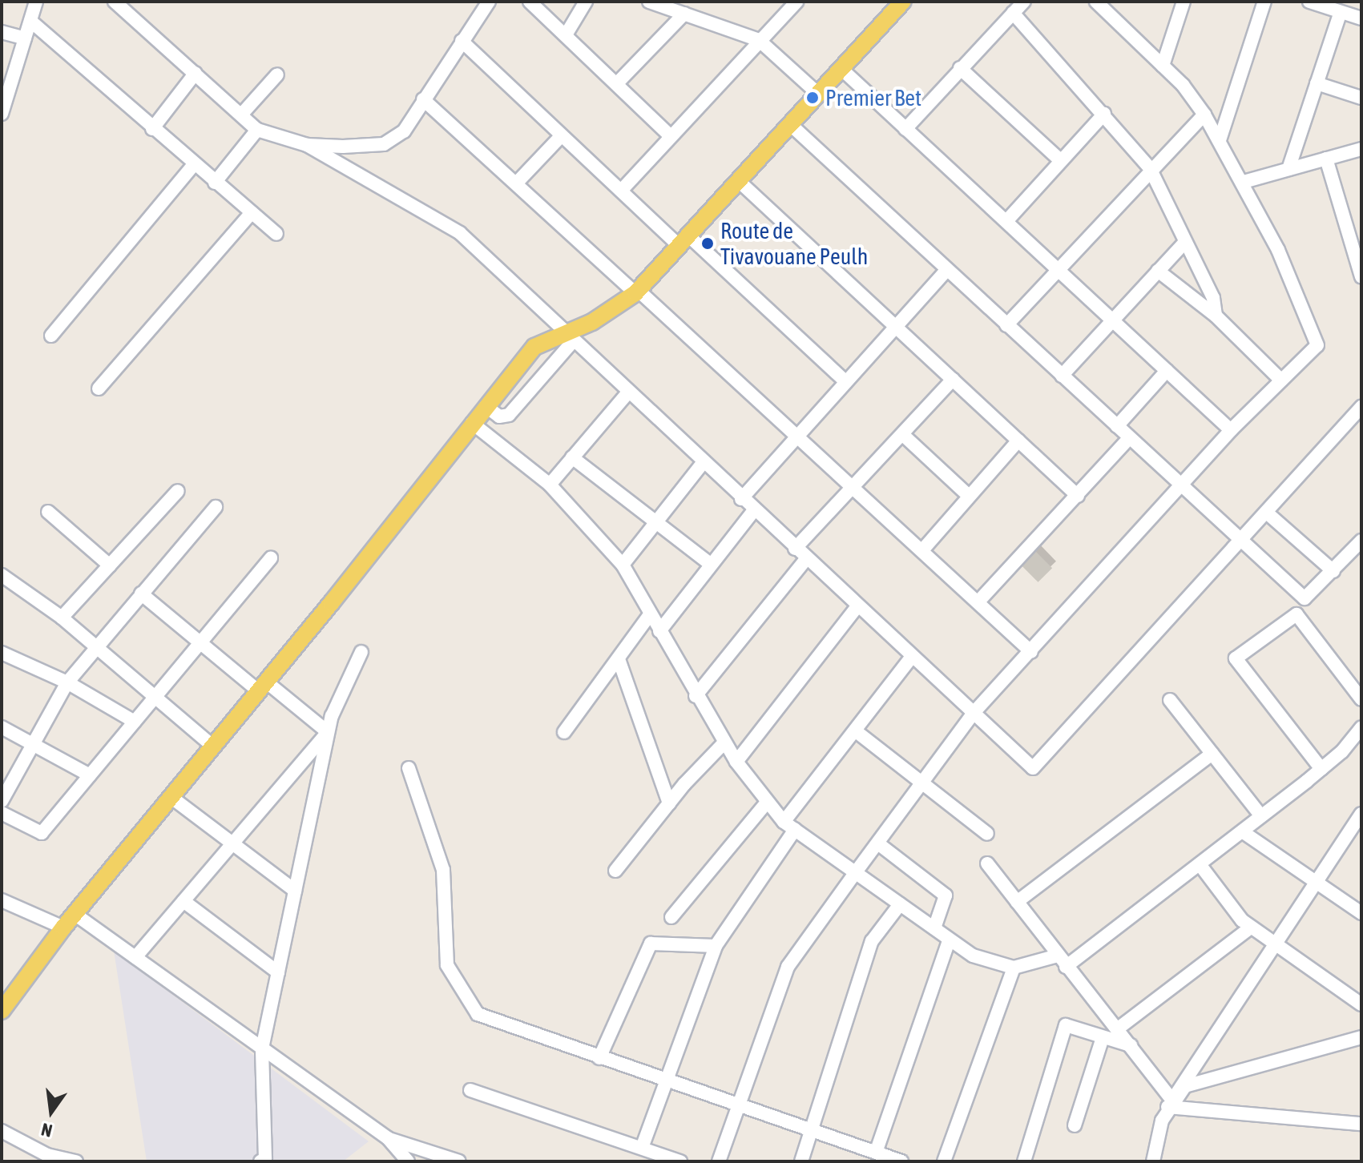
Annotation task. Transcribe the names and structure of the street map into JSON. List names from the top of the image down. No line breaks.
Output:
{"places":["Premier Bet","Route de Tivavouane Peulh"],"north":"bottom"}
